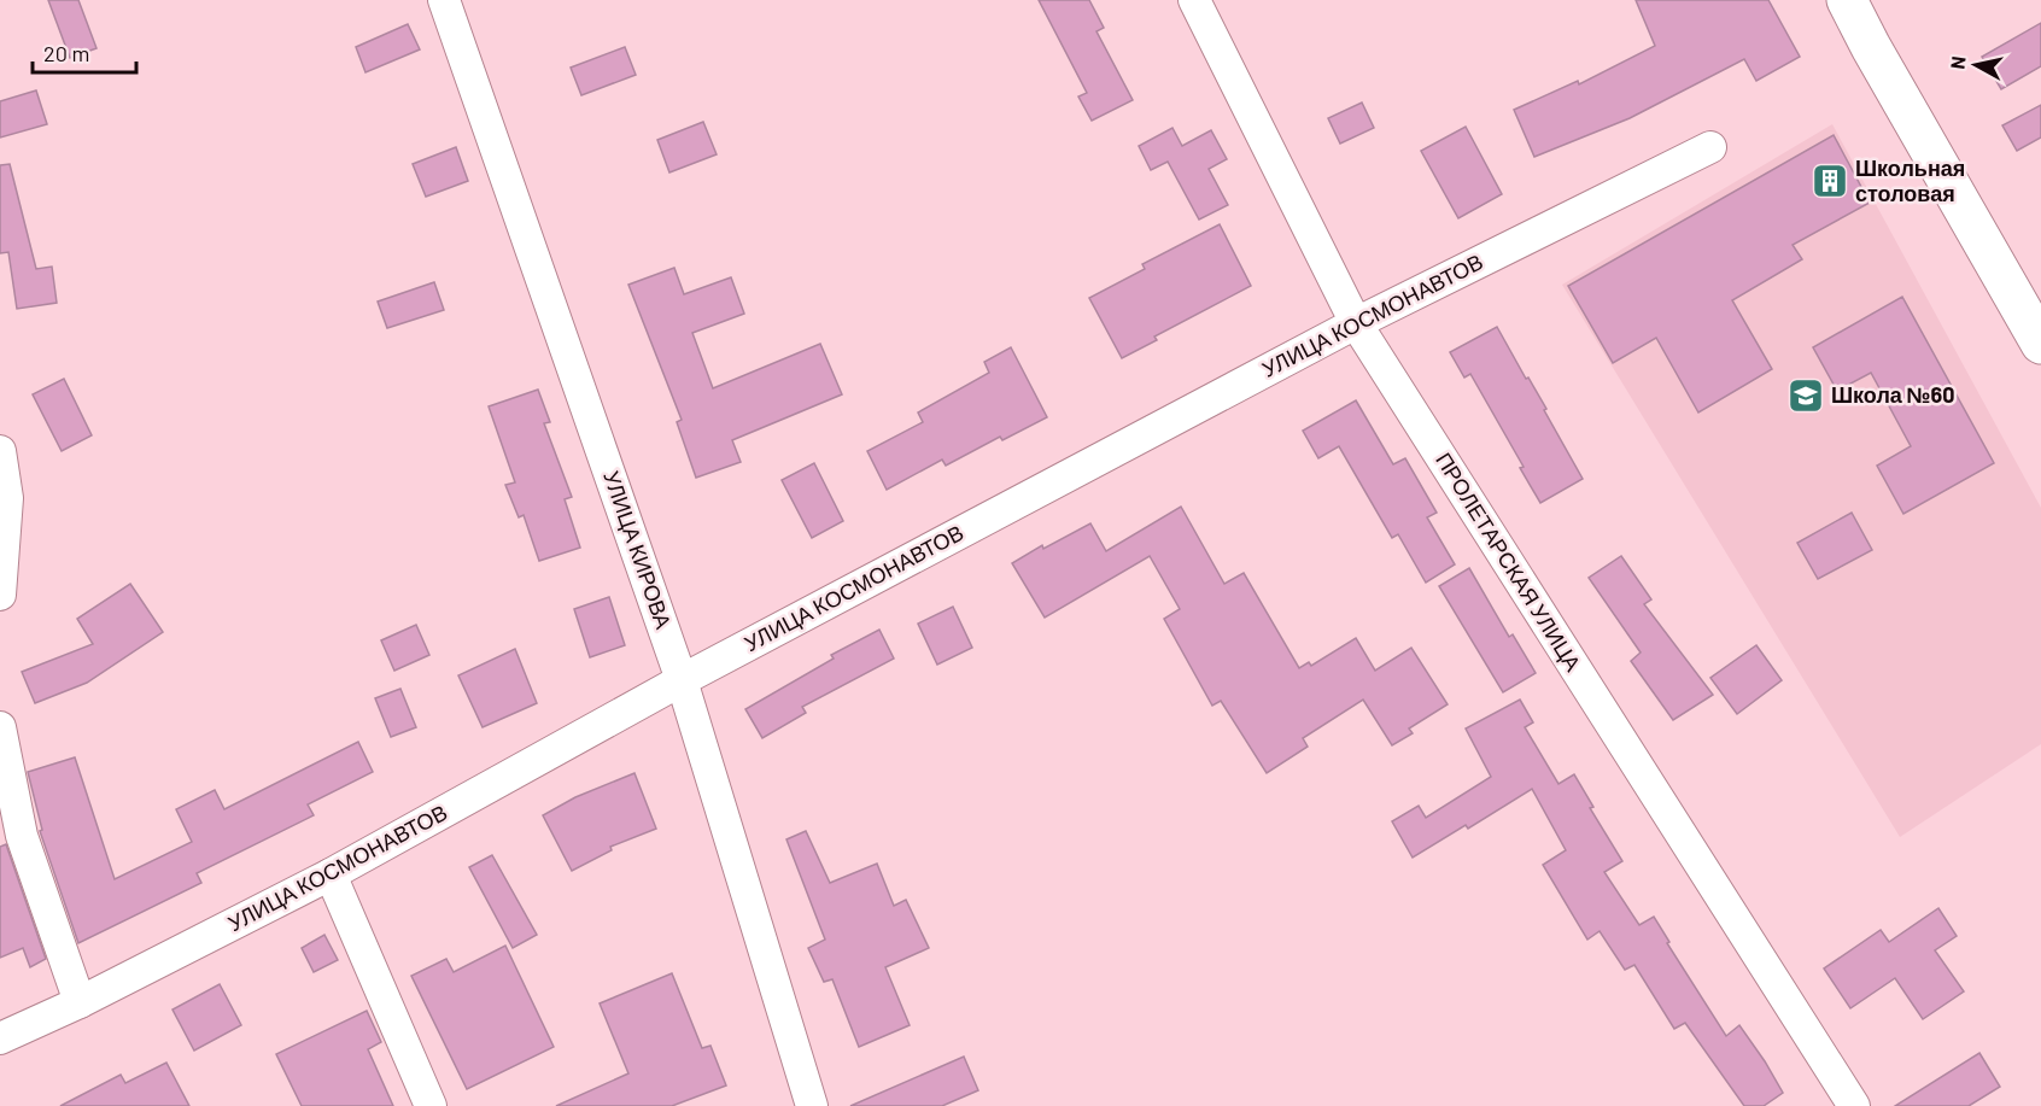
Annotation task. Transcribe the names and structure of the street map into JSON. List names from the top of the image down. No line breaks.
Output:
{"streets":{"street":["УЛИЦА КОСМОНАВТОВ","УЛИЦА КИРОВА","ПРОЛЕТАРСКАЯ УЛИЦА"]},"crossings":[["УЛИЦА КОСМОНАВТОВ","УЛИЦА КИРОВА"],["УЛИЦА КОСМОНАВТОВ","ПРОЛЕТАРСКАЯ УЛИЦА"]],"places":{"building":["Школьная столовая"],"school or university":["Школа №60"]},"scale_bar":"20 m","north":"left"}
